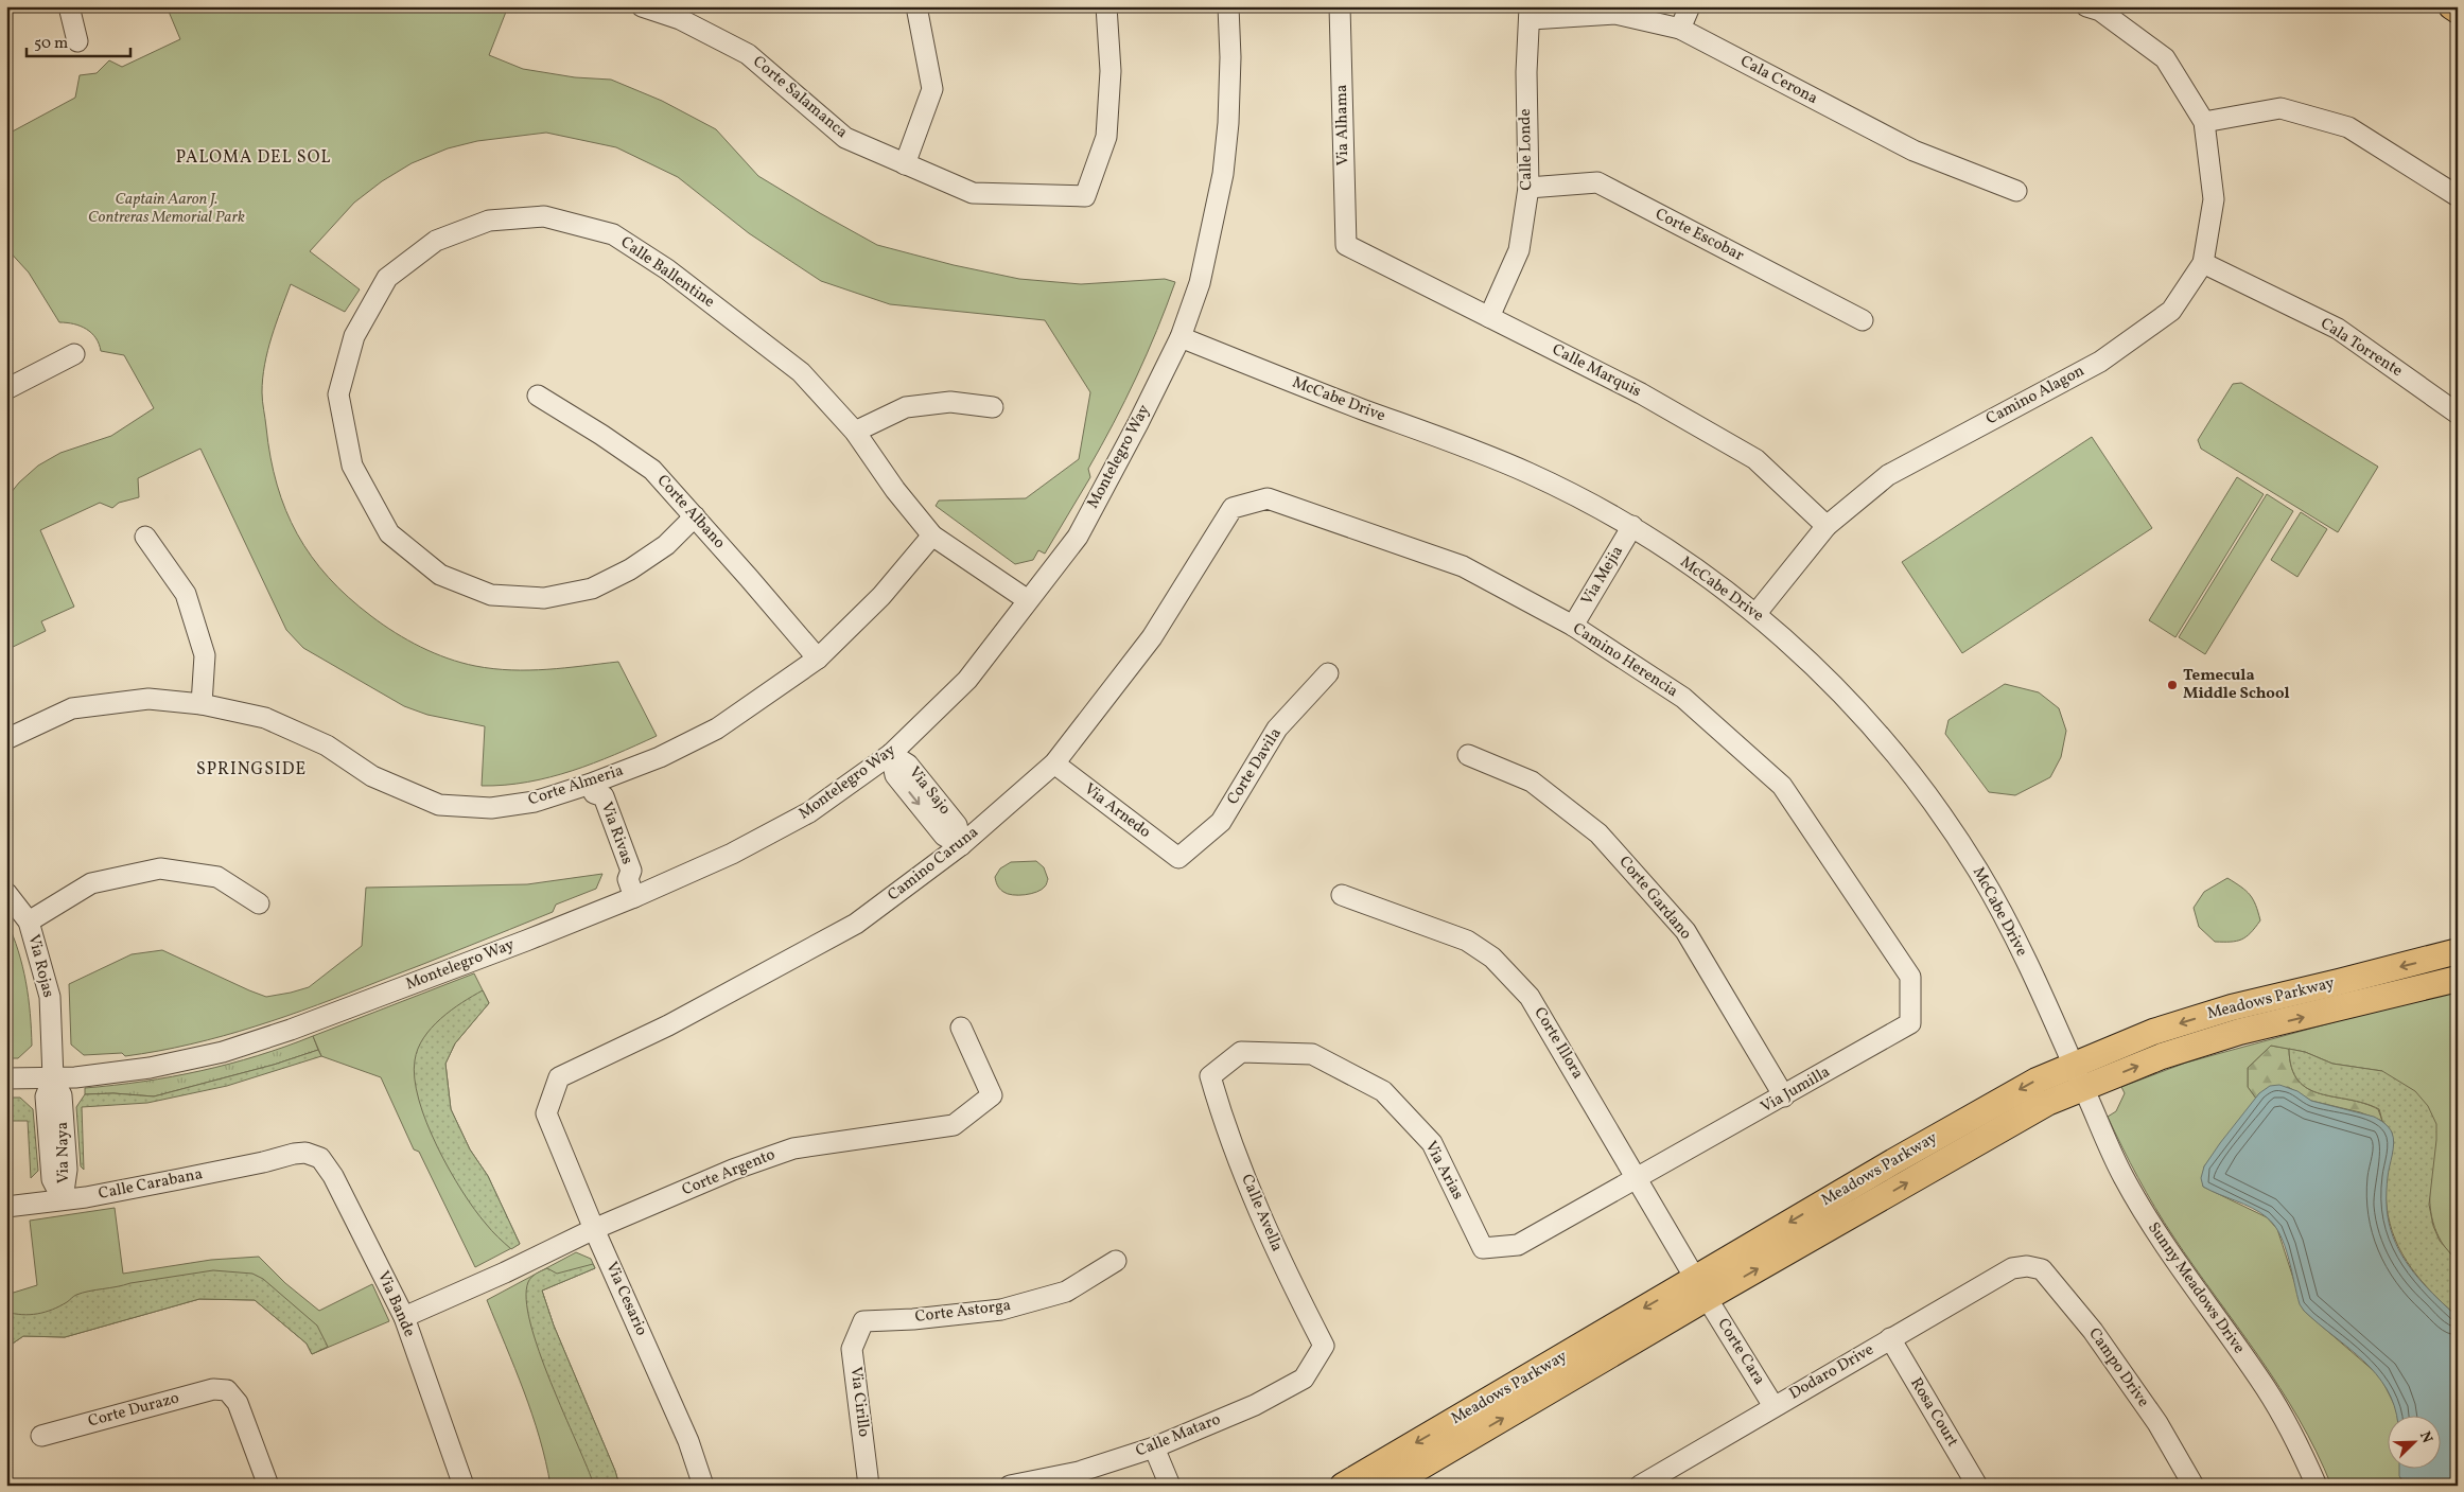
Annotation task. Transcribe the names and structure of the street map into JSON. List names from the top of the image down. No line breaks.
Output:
{"streets":{"main road":["Meadows Parkway"],"street":["Cala Cerona","Corte Salamanca","Via Alhama","Calle Londe","Corte Escobar","Calle Ballentine","Cala Torrente","Calle Marquis","Camino Alagon","McCabe Drive","Montelegro Way","Corte Albano","Via Mejia","Camino Herencia","Corte Davila","Corte Almeria","Via Sajo","Via Arnedo","Via Rivas","Camino Caruna","Corte Gardano","Via Rojas","Corte Illora","Via Jumilla","Via Naya","Via Arias","Corte Argento","Calle Carabana","Calle Avella","Sunny Meadows Drive","Via Cesario","Via Bande","Corte Astorga","Corte Cara","Campo Drive","Dodaro Drive","Via Cirillo","Corte Durazo","Rosa Court","Calle Mataro"]},"crossings":[["Cala Cerona","Calle Londe"],["Via Alhama","Calle Marquis"],["Calle Londe","Corte Escobar"],["Calle Londe","Calle Marquis"],["Calle Ballentine","Montelegro Way"],["Calle Ballentine","Corte Albano"],["Calle Ballentine","Corte Almeria"],["Cala Torrente","Camino Alagon"],["Calle Marquis","Camino Alagon"],["Camino Alagon","McCabe Drive"],["McCabe Drive","Montelegro Way"],["McCabe Drive","Via Mejia"],["McCabe Drive","Meadows Parkway"],["McCabe Drive","Sunny Meadows Drive"],["Montelegro Way","Via Sajo"],["Montelegro Way","Via Rivas"],["Montelegro Way","Via Rojas"],["Montelegro Way","Via Naya"],["Corte Albano","Corte Almeria"],["Via Mejia","Camino Herencia"],["Camino Herencia","Camino Caruna"],["Camino Herencia","Via Jumilla"],["Corte Davila","Via Arnedo"],["Corte Almeria","Via Rivas"],["Via Sajo","Camino Caruna"],["Via Arnedo","Camino Caruna"],["Camino Caruna","Via Cesario"],["Corte Gardano","Via Jumilla"],["Via Rojas","Via Naya"],["Meadows Parkway","Corte Illora"],["Meadows Parkway","Sunny Meadows Drive"],["Meadows Parkway","Corte Cara"],["Corte Illora","Via Jumilla"],["Corte Illora","Via Arias"],["Corte Illora","Corte Cara"],["Via Jumilla","Via Arias"],["Via Naya","Calle Carabana"],["Via Arias","Calle Avella"],["Corte Argento","Via Cesario"],["Corte Argento","Via Bande"],["Calle Carabana","Via Bande"],["Calle Avella","Calle Mataro"],["Corte Astorga","Via Cirillo"],["Corte Cara","Dodaro Drive"],["Campo Drive","Dodaro Drive"],["Dodaro Drive","Rosa Court"]],"districts":["PALOMA DEL SOL","SPRINGSIDE"],"parks":["Captain Aaron J. Contreras Memorial Park"],"places":["Temecula Middle School"],"scale_bar":"50 m","north":"top right"}
